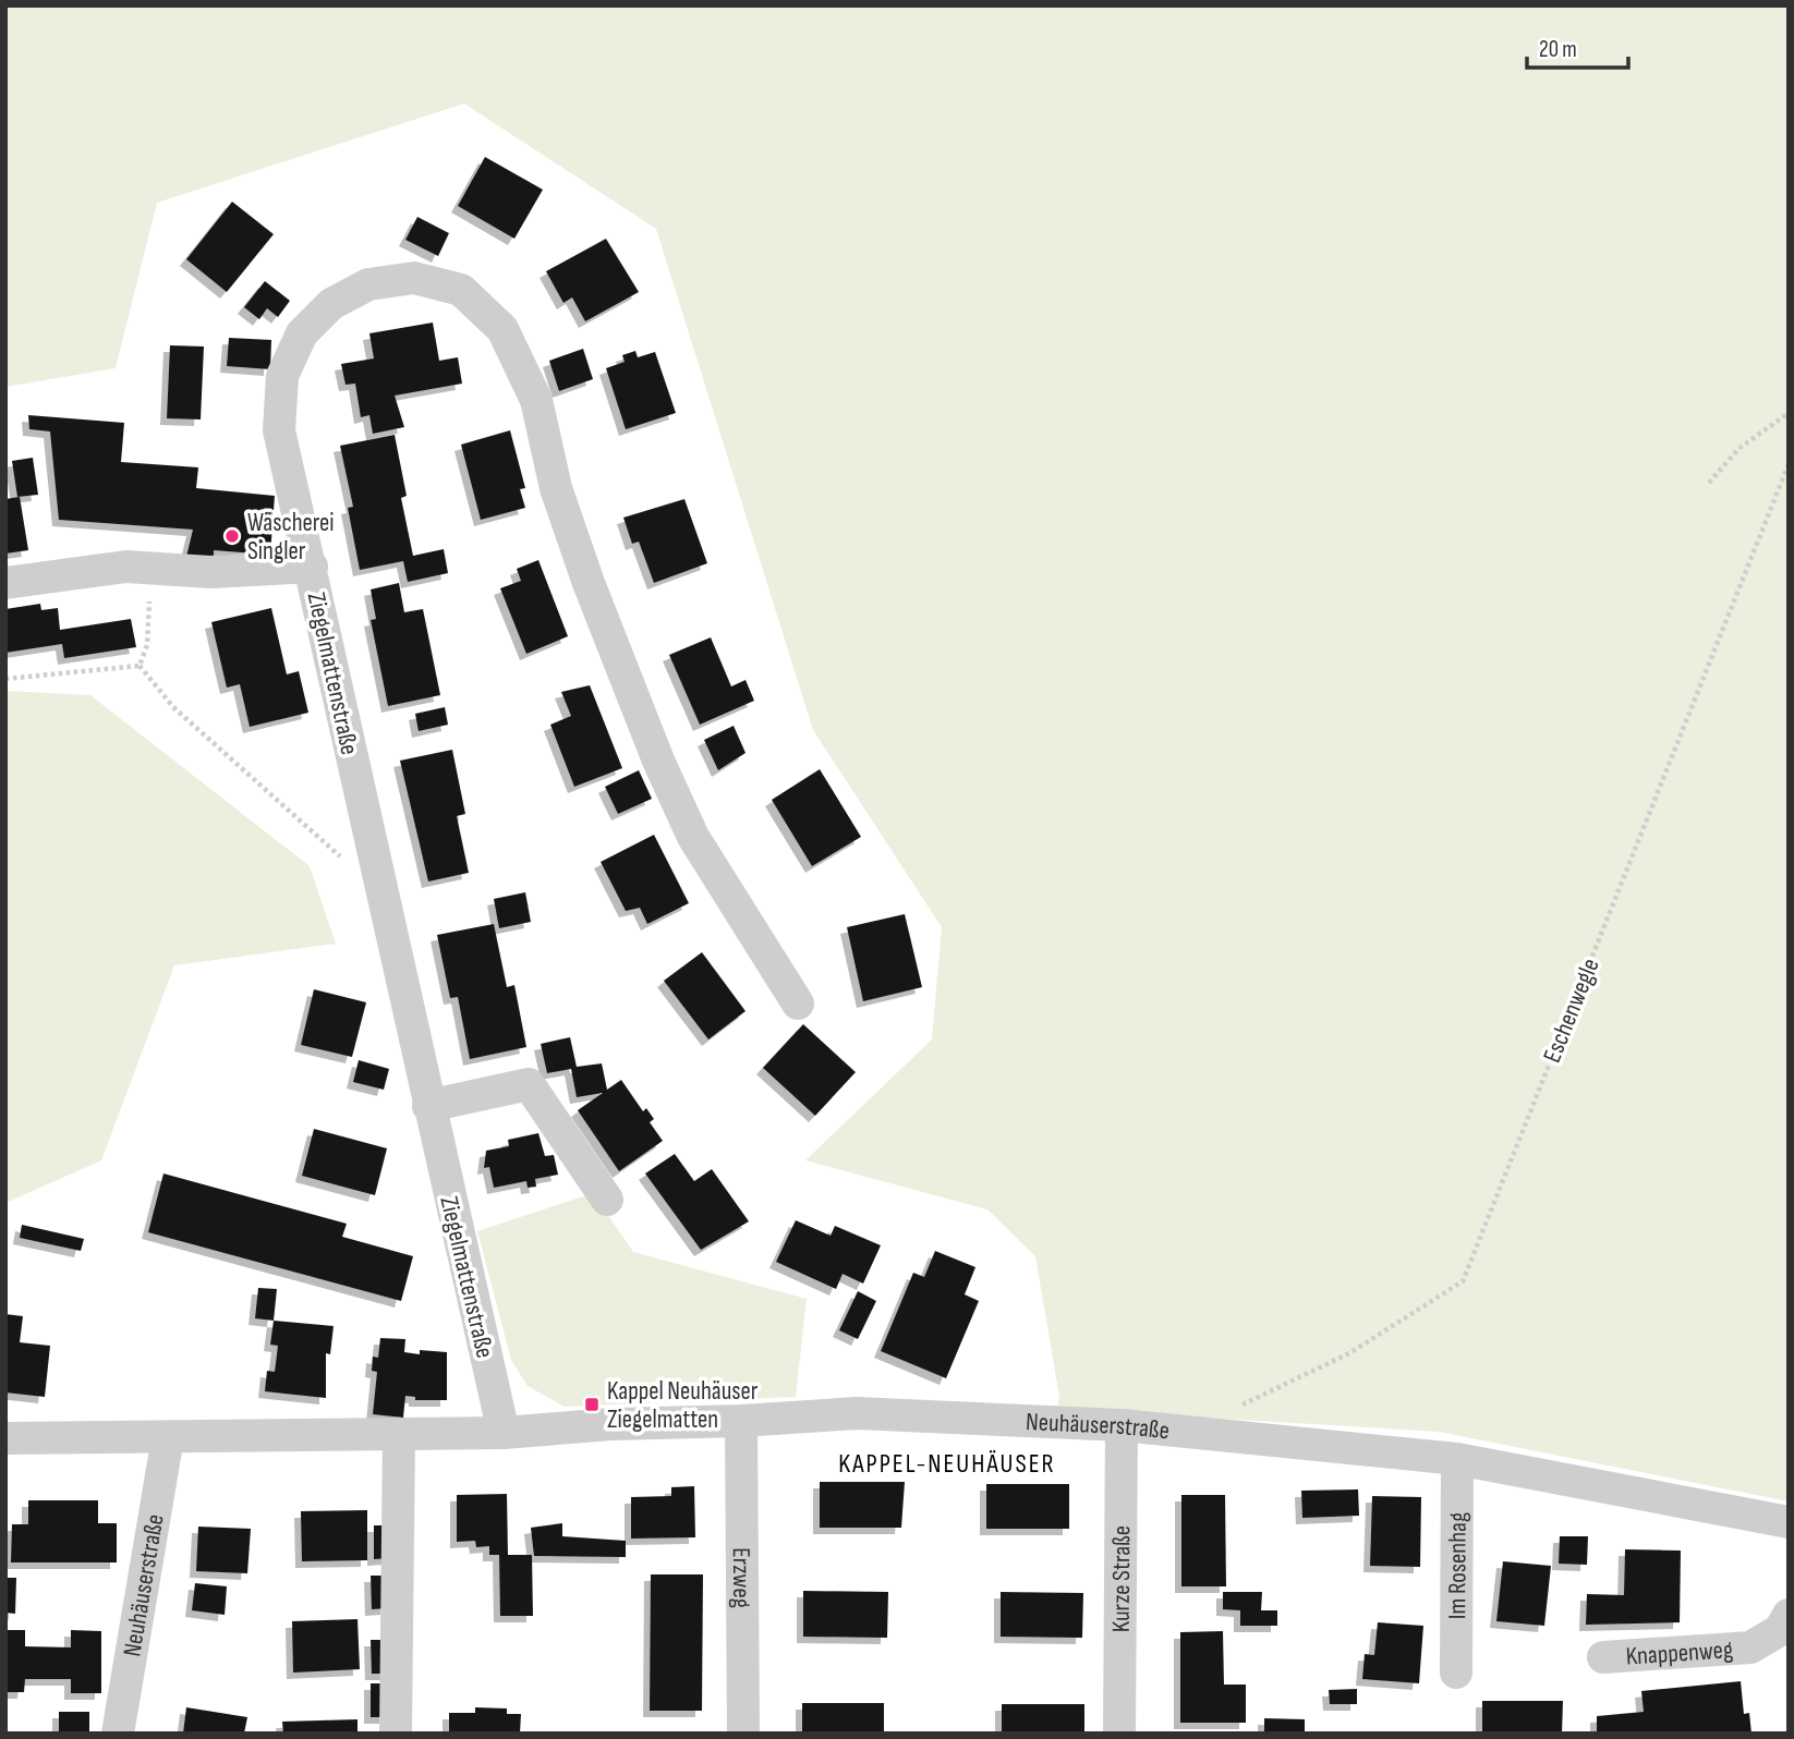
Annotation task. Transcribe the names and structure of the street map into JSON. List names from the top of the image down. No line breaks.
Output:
{"streets":{"street":["Ziegelmattenstraße","Neuhäuserstraße","Im Rosenhag","Erzweg","Kurze Straße","Knappenweg"],"path":["Eschenwegle"]},"crossings":[["Ziegelmattenstraße","Neuhäuserstraße"],["Eschenwegle","Neuhäuserstraße"],["Neuhäuserstraße","Im Rosenhag"],["Neuhäuserstraße","Erzweg"],["Neuhäuserstraße","Kurze Straße"]],"districts":["KAPPEL-NEUHÄUSER"],"places":{"other":["Wäscherei Singler"],"transit":["Kappel Neuhäuser Ziegelmatten"]},"scale_bar":"20 m"}
